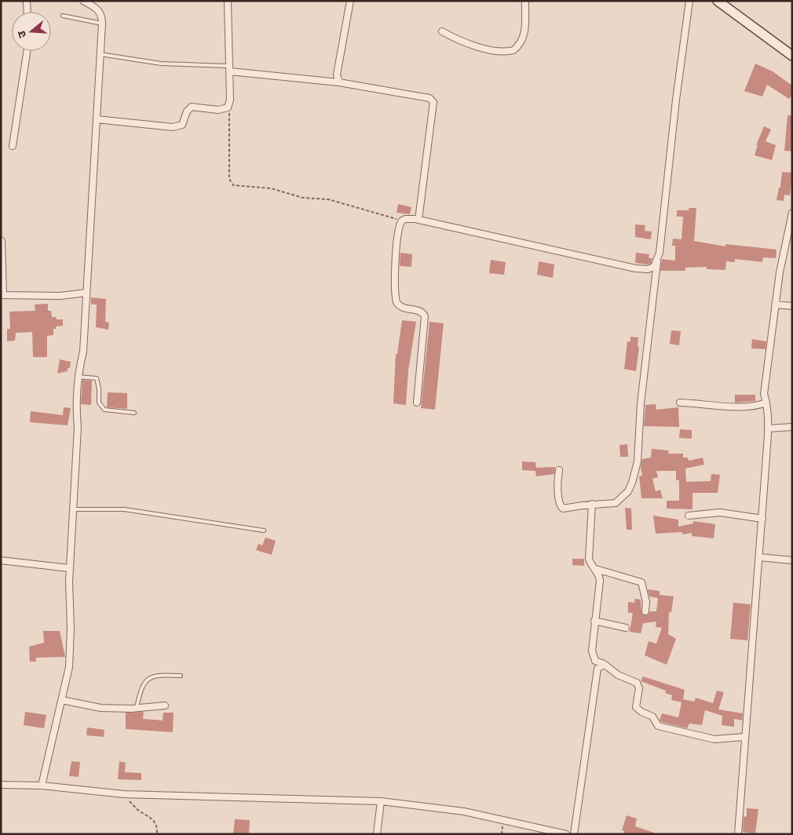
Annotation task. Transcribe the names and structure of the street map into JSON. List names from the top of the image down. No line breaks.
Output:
{"north":"left"}
